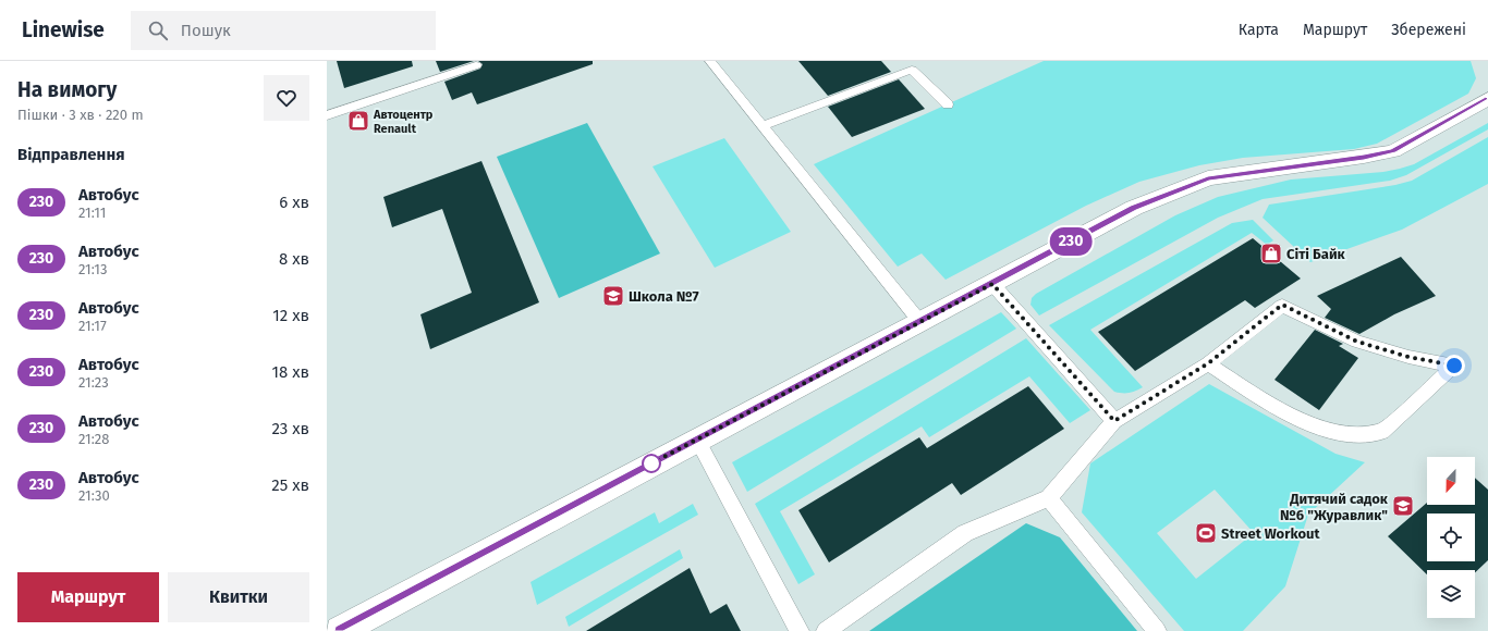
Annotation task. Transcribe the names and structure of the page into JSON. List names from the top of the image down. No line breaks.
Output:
{"places":{"shop":["Автоцентр Renault","Сіті Байк"],"school or university":["Школа №7","Дитячий садок №6 \"Журавлик\""],"sports":["Street Workout"]},"lines":["bus line 230"],"north":"bottom","page":{"header":"Linewise","search":"Пошук","nav":["Карта","Маршрут","Збережені"],"heading":[["На вимогу","Пішки · 3 хв · 220 m"],"Відправлення"],"on_map":"230","list":[{"mark":"230","name":"Автобус","note":"21:11","value":"6 хв"},{"mark":"230","name":"Автобус","note":"21:13","value":"8 хв"},{"mark":"230","name":"Автобус","note":"21:17","value":"12 хв"},{"mark":"230","name":"Автобус","note":"21:23","value":"18 хв"},{"mark":"230","name":"Автобус","note":"21:28","value":"23 хв"},{"mark":"230","name":"Автобус","note":"21:30","value":"25 хв"}],"buttons":["Маршрут","Квитки"]}}
